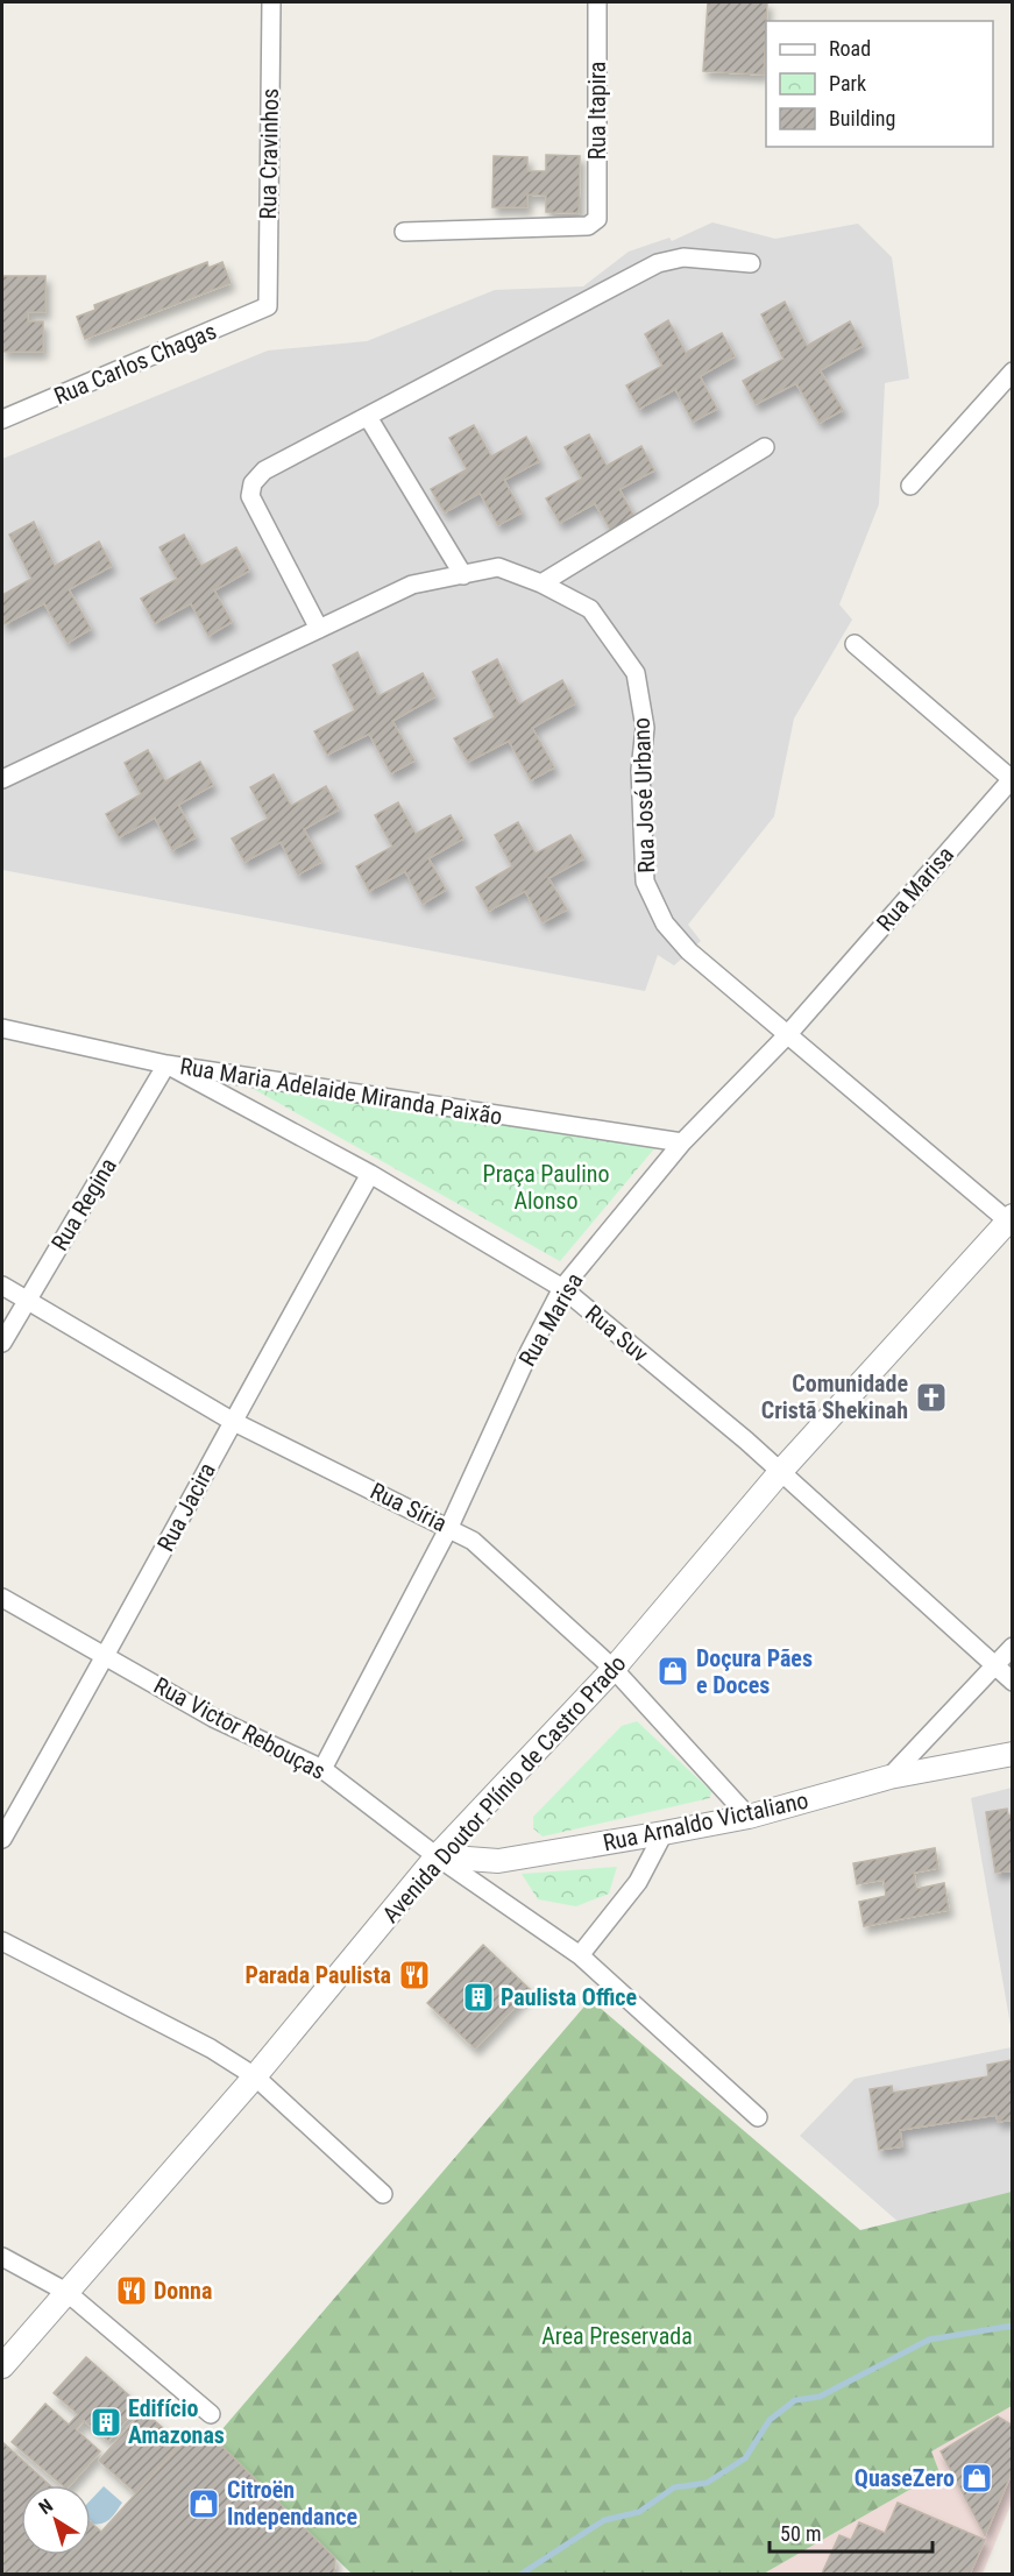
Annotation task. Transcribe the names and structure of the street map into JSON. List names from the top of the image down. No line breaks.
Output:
{"streets":{"street":["Rua Itapira","Rua Cravinhos","Rua Carlos Chagas","Rua José Urbano","Rua Marisa","Rua Maria Adelaide Miranda Paixão","Rua Regina","Rua Suv","Rua Jacira","Rua Síria","Rua Victor Rebouças","Avenida Doutor Plínio de Castro Prado","Rua Arnaldo Victaliano"]},"crossings":[["Rua Cravinhos","Rua Carlos Chagas"],["Rua José Urbano","Rua Marisa"],["Rua José Urbano","Avenida Doutor Plínio de Castro Prado"],["Rua Marisa","Rua Maria Adelaide Miranda Paixão"],["Rua Marisa","Rua Suv"],["Rua Marisa","Rua Síria"],["Rua Marisa","Rua Victor Rebouças"],["Rua Maria Adelaide Miranda Paixão","Rua Regina"],["Rua Maria Adelaide Miranda Paixão","Rua Suv"],["Rua Regina","Rua Suv"],["Rua Regina","Rua Síria"],["Rua Suv","Rua Jacira"],["Rua Suv","Avenida Doutor Plínio de Castro Prado"],["Rua Jacira","Rua Síria"],["Rua Jacira","Rua Victor Rebouças"],["Rua Síria","Avenida Doutor Plínio de Castro Prado"],["Rua Síria","Rua Arnaldo Victaliano"],["Rua Victor Rebouças","Avenida Doutor Plínio de Castro Prado"],["Rua Victor Rebouças","Rua Arnaldo Victaliano"],["Avenida Doutor Plínio de Castro Prado","Rua Arnaldo Victaliano"]],"parks":["Praça Paulino Alonso","Area Preservada"],"places":{"church":["Comunidade Cristã Shekinah"],"shop":["Doçura Pães e Doces","QuaseZero","Citroën Independance"],"restaurant":["Parada Paulista","Donna"],"building":["Paulista Office","Edifício Amazonas"]},"legend":["Road","Park","Building"],"scale_bar":"50 m","north":"top left"}
